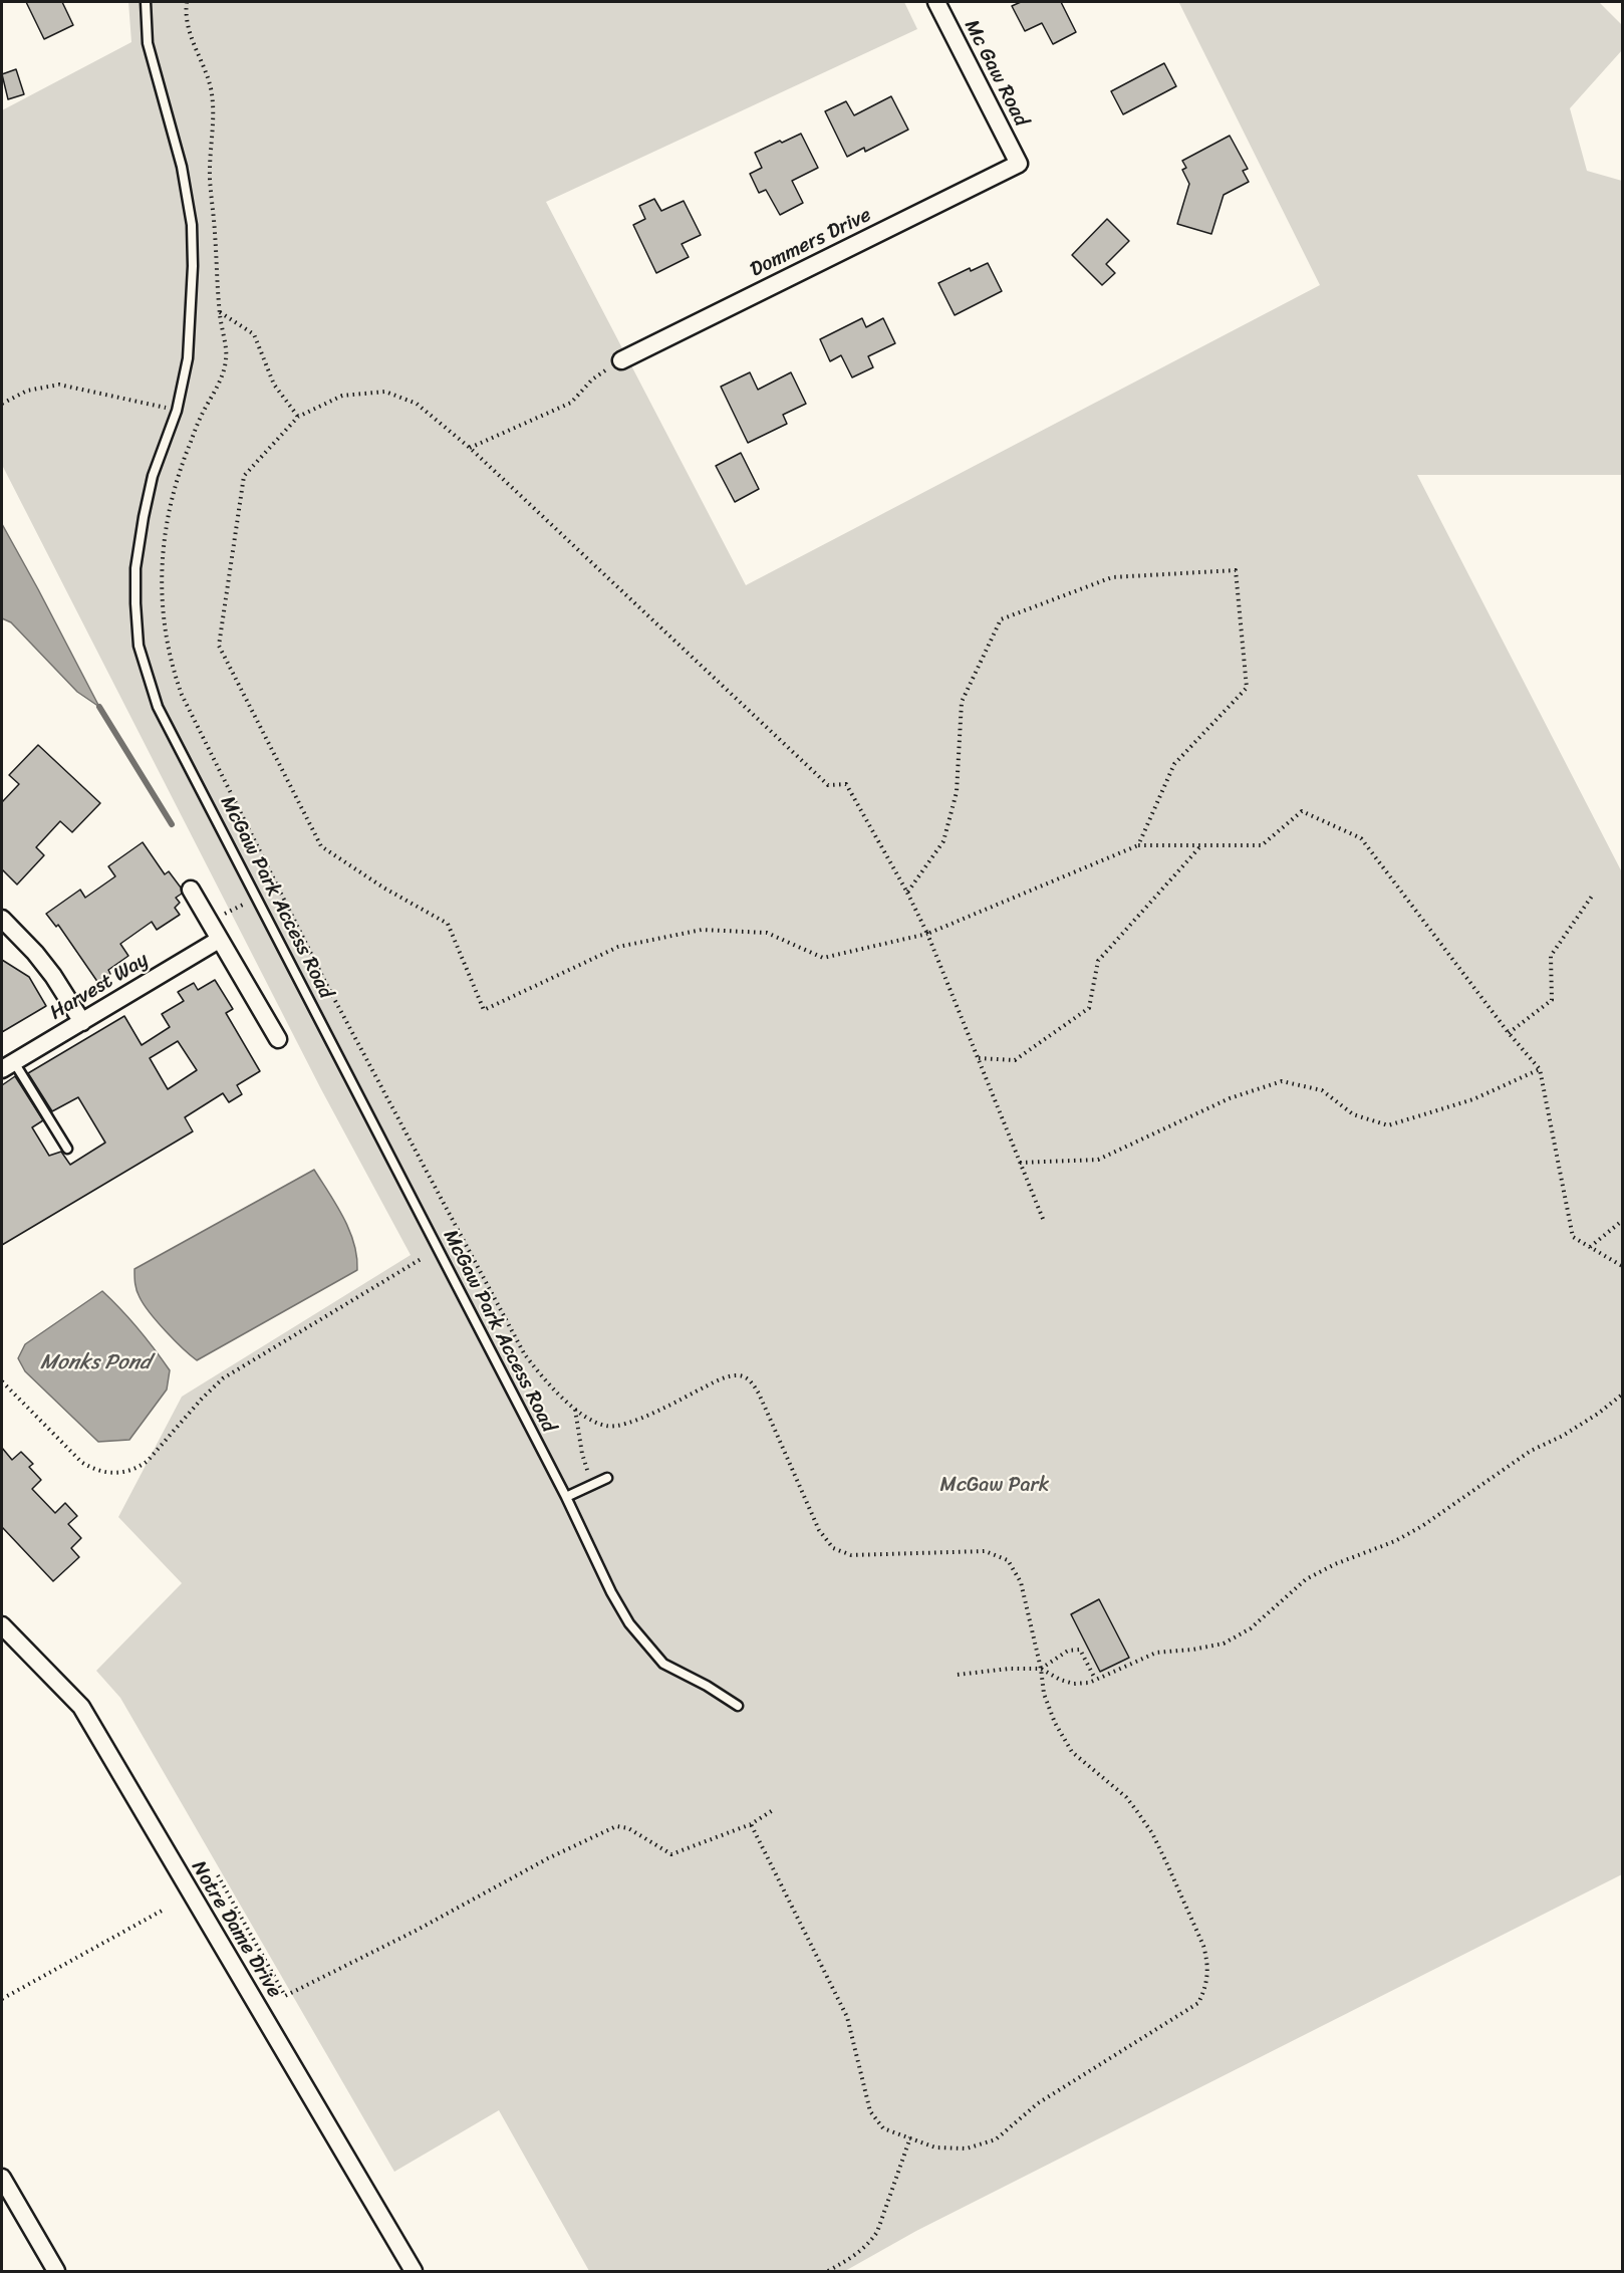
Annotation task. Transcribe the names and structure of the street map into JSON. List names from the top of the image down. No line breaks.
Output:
{"streets":{"street":["Mc Gaw Road","Dommers Drive","Harvest Way","Notre Dame Drive"],"lane":["McGaw Park Access Road"]},"crossings":[["Mc Gaw Road","Dommers Drive"]],"water":["Monks Pond"],"parks":["McGaw Park"]}
